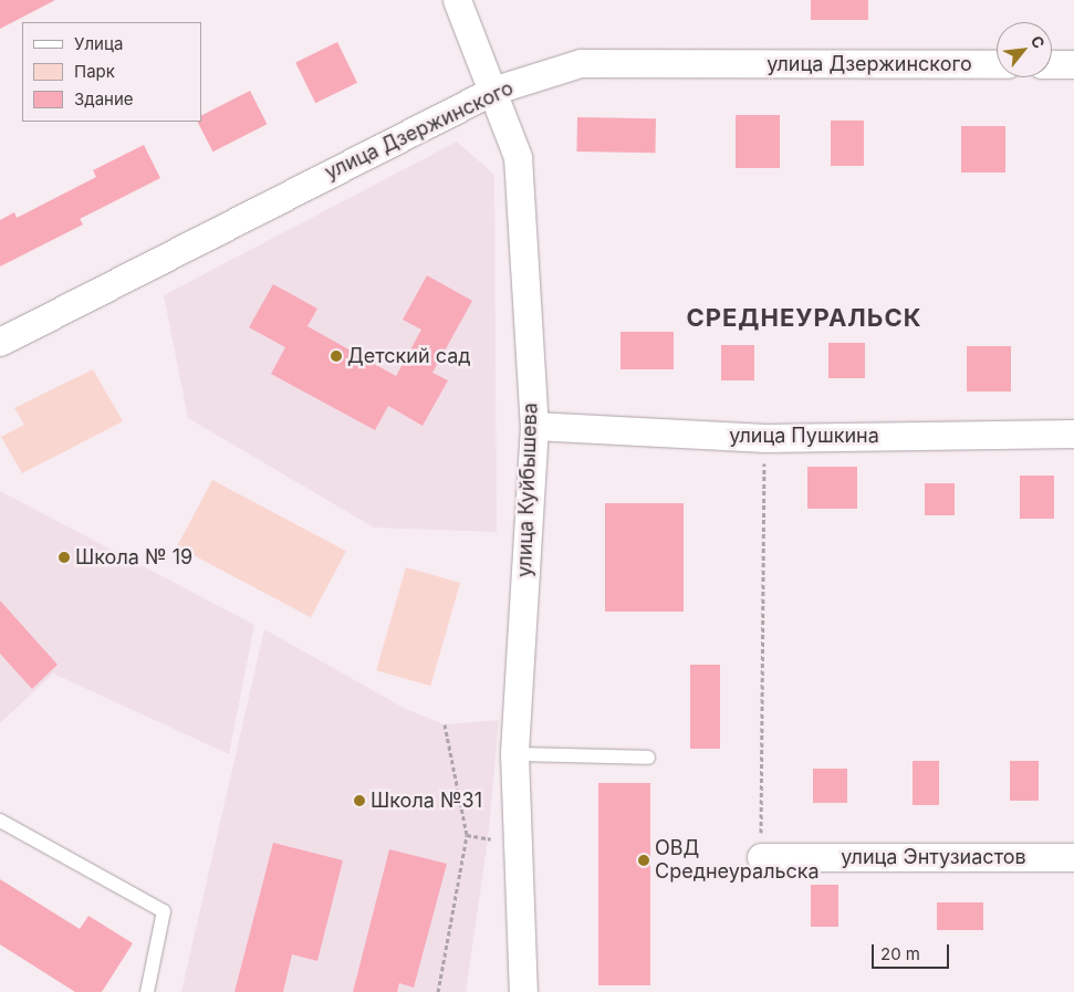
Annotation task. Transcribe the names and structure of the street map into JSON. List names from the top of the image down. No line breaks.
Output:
{"streets":{"street":["улица Дзержинского","улица Пушкина","улица Куйбышева","улица Энтузиастов"]},"crossings":[["улица Дзержинского","улица Куйбышева"],["улица Пушкина","улица Куйбышева"]],"districts":["СРЕДНЕУРАЛЬСК"],"places":["Детский сад","Школа № 19","Школа №31","ОВД Среднеуральска"],"legend":["Улица","Парк","Здание"],"scale_bar":"20 m","north":"top right"}
